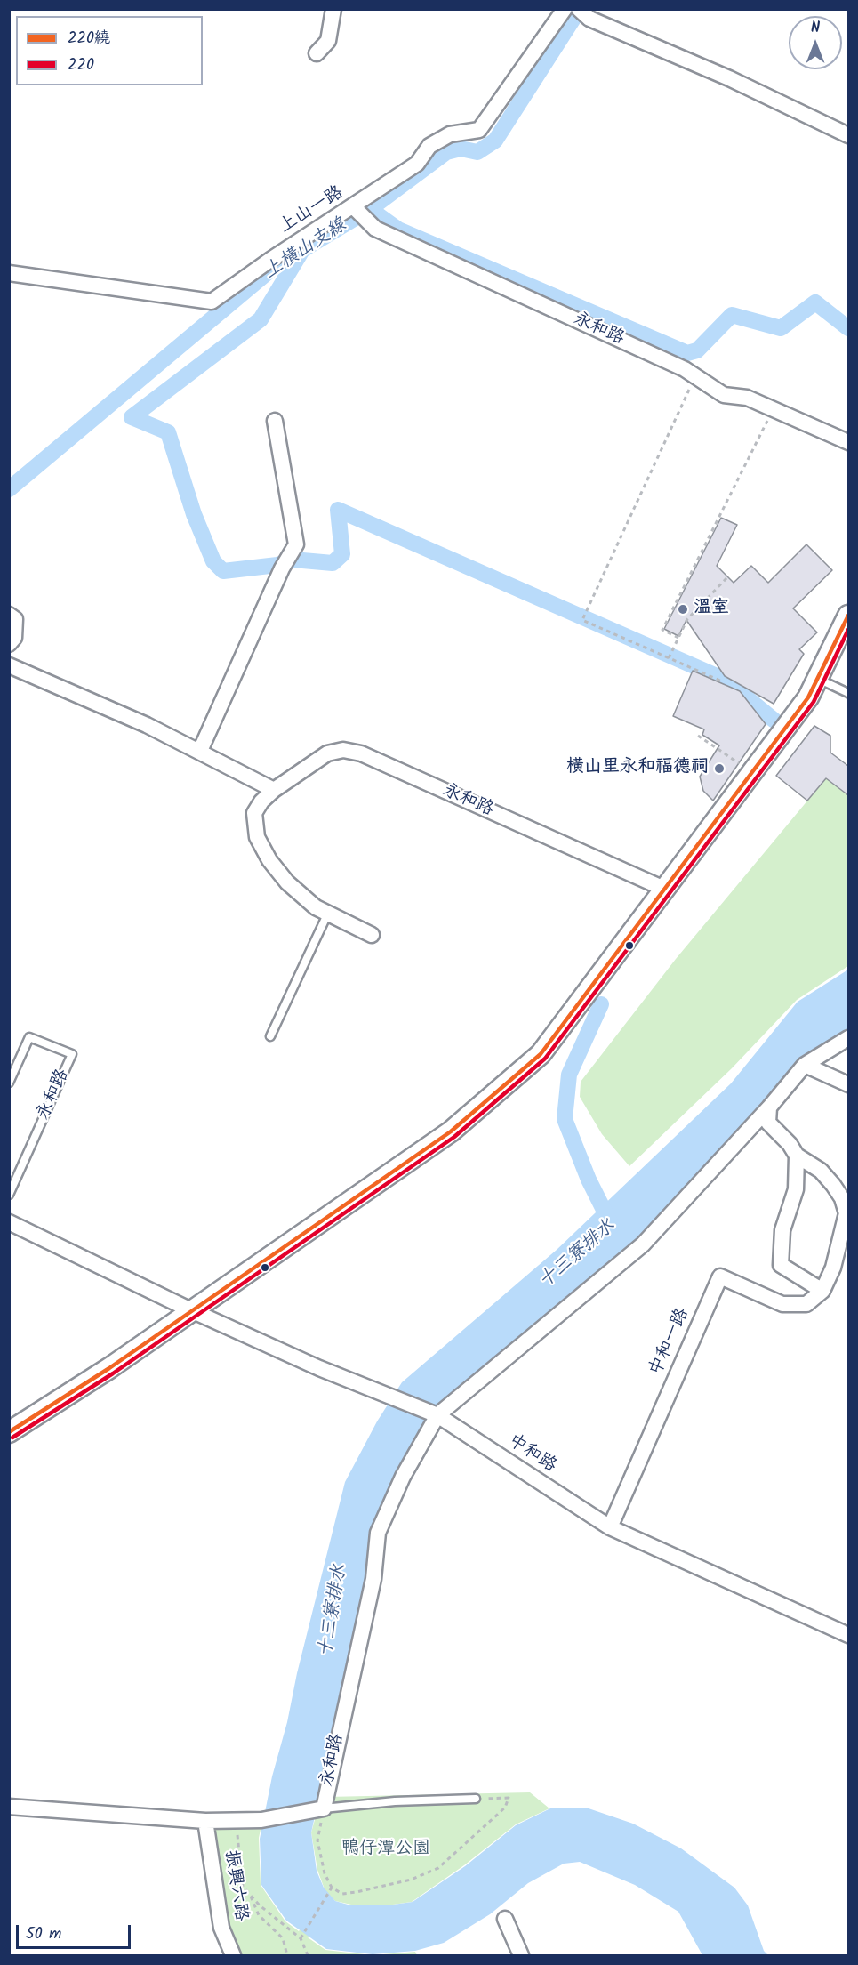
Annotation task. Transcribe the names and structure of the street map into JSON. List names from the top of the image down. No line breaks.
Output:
{"streets":{"street":["上山一路","永和路","中和一路","中和路","振興六路"]},"crossings":[["上山一路","永和路"],["永和路","中和路"],["永和路","振興六路"],["中和一路","中和路"]],"water":["上橫山支線","十三寮排水"],"parks":["鴨仔潭公園"],"places":["溫室","橫山里永和福德祠"],"lines":["transit line 220繞","transit line 220"],"legend":["220繞","220"],"scale_bar":"50 m","north":"top"}
